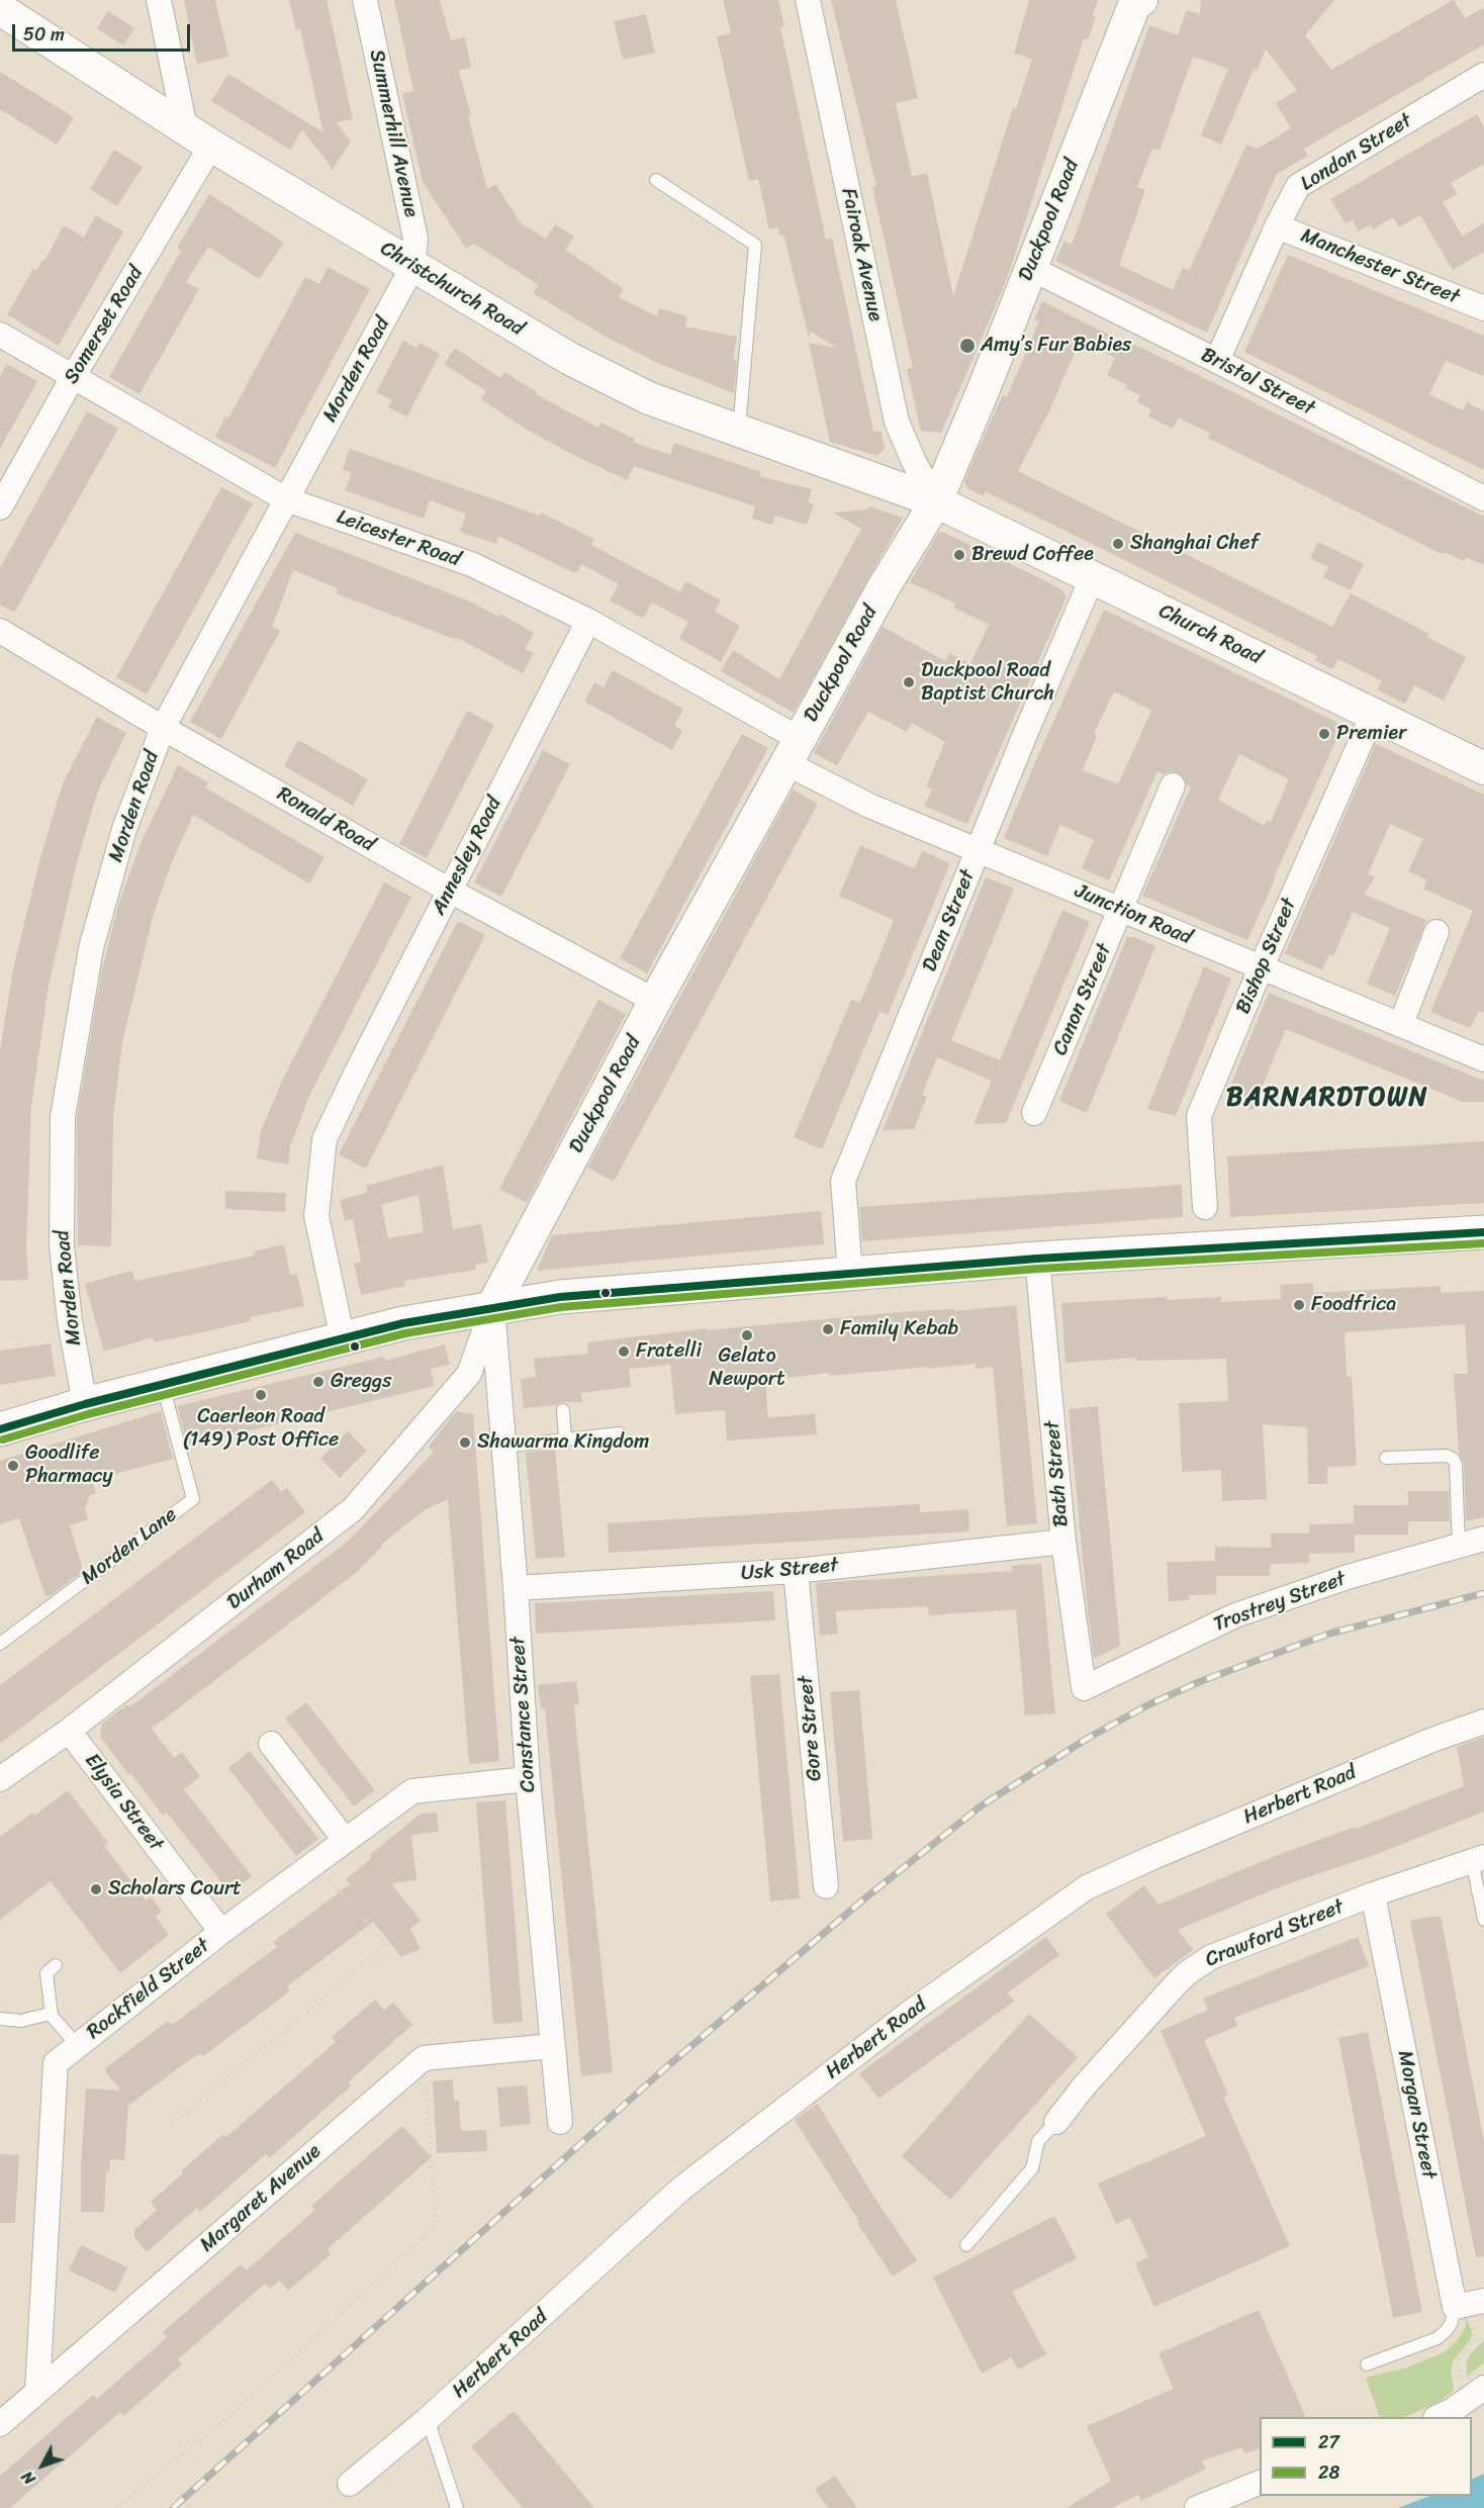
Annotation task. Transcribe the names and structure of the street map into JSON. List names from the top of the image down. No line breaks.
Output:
{"streets":{"street":["Summerhill Avenue","London Street","Duckpool Road","Fairoak Avenue","Manchester Street","Christchurch Road","Somerset Road","Morden Road","Bristol Street","Leicester Road","Church Road","Ronald Road","Annesley Road","Junction Road","Dean Street","Bishop Street","Canon Street","Bath Street","Durham Road","Usk Street","Trostrey Street","Constance Street","Gore Street","Herbert Road","Elysia Street","Crawford Street","Rockfield Street","Morgan Street","Margaret Avenue"],"lane":["Morden Lane"]},"crossings":[["Summerhill Avenue","Christchurch Road"],["Summerhill Avenue","Morden Road"],["London Street","Manchester Street"],["London Street","Bristol Street"],["Duckpool Road","Fairoak Avenue"],["Duckpool Road","Christchurch Road"],["Duckpool Road","Bristol Street"],["Duckpool Road","Leicester Road"],["Duckpool Road","Church Road"],["Duckpool Road","Ronald Road"],["Duckpool Road","Junction Road"],["Duckpool Road","Durham Road"],["Duckpool Road","Constance Street"],["Fairoak Avenue","Christchurch Road"],["Fairoak Avenue","Church Road"],["Christchurch Road","Somerset Road"],["Christchurch Road","Morden Road"],["Christchurch Road","Church Road"],["Somerset Road","Leicester Road"],["Morden Road","Leicester Road"],["Morden Road","Ronald Road"],["Leicester Road","Annesley Road"],["Leicester Road","Junction Road"],["Church Road","Dean Street"],["Church Road","Bishop Street"],["Ronald Road","Annesley Road"],["Junction Road","Dean Street"],["Junction Road","Bishop Street"],["Junction Road","Canon Street"],["Bath Street","Usk Street"],["Bath Street","Trostrey Street"],["Durham Road","Constance Street"],["Durham Road","Elysia Street"],["Usk Street","Constance Street"],["Usk Street","Gore Street"],["Constance Street","Rockfield Street"],["Elysia Street","Rockfield Street"],["Crawford Street","Morgan Street"],["Rockfield Street","Margaret Avenue"]],"districts":["BARNARDTOWN"],"places":["Amy’s Fur Babies","Shanghai Chef","Brewd Coffee","Duckpool Road Baptist Church","Premier","Foodfrica","Family Kebab","Gelato Newport","Fratelli","Greggs","Caerleon Road (149) Post Office","Shawarma Kingdom","Goodlife Pharmacy","Scholars Court"],"lines":["transit line 27","transit line 28"],"legend":["27","28"],"scale_bar":"50 m","north":"bottom left"}
